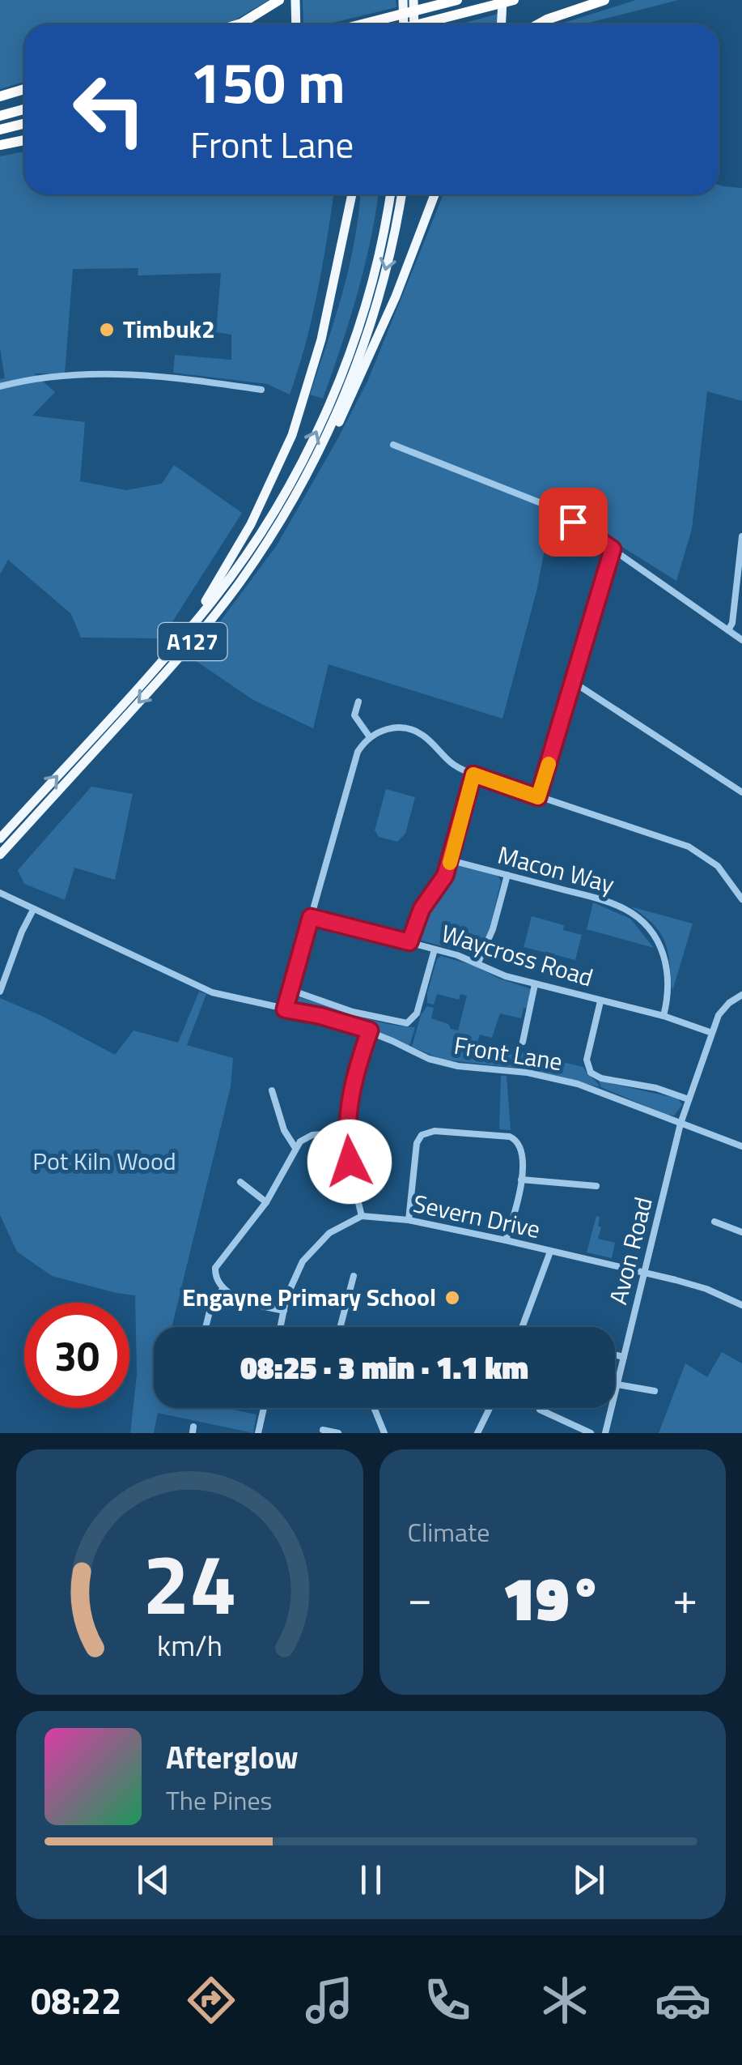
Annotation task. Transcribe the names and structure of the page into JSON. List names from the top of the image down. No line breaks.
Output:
{"streets":{"highway":["A127"],"street":["Macon Way","Waycross Road","Front Lane","Severn Drive","Avon Road"]},"crossings":[["Macon Way","Waycross Road"],["Waycross Road","Avon Road"],["Front Lane","Avon Road"],["Severn Drive","Avon Road"]],"parks":["Pot Kiln Wood"],"places":["Timbuk2","Engayne Primary School"],"page":{"turn":["150 m","Front Lane"],"limit":"30","trip":"08:25 · 3 min · 1.1 km","tile":"Climate","heat":["−","19°","+"],"song":["Afterglow","The Pines"],"tabs":"08:22","gauge":["24","km/h"]}}
